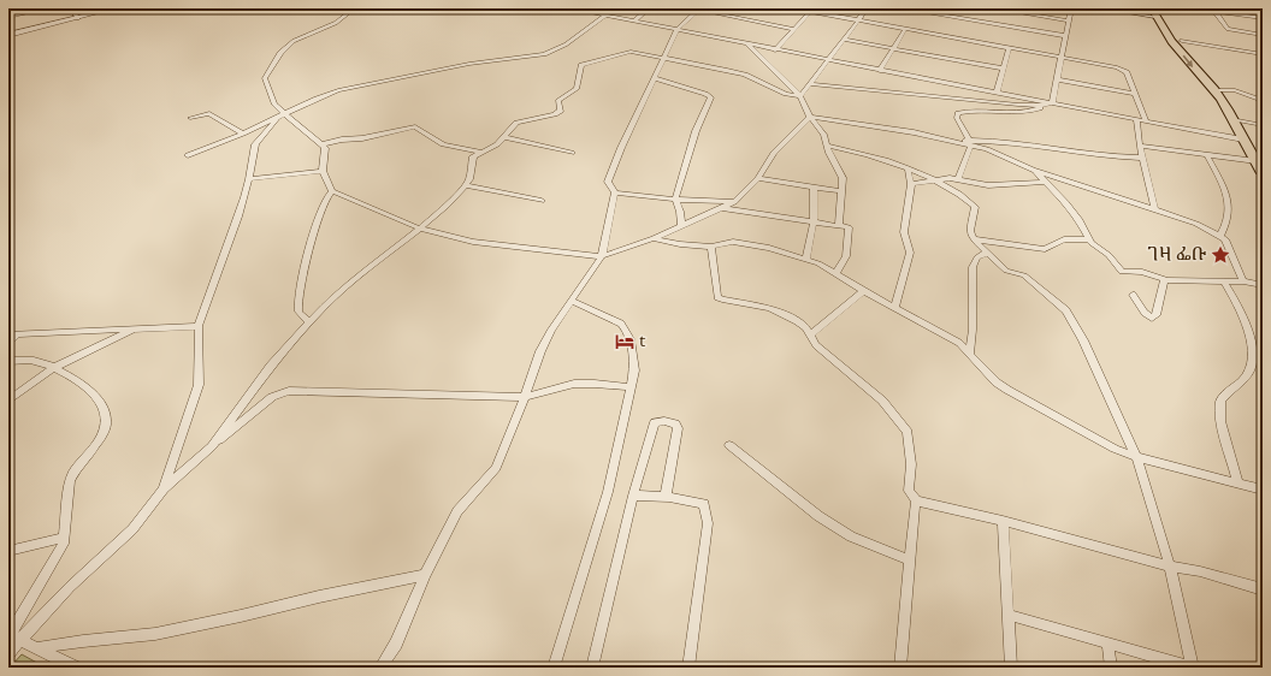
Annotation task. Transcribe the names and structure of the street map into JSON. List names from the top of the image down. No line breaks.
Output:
{"places":{"place":["ገዛ ፌቡ"],"hotel":["t"]}}
